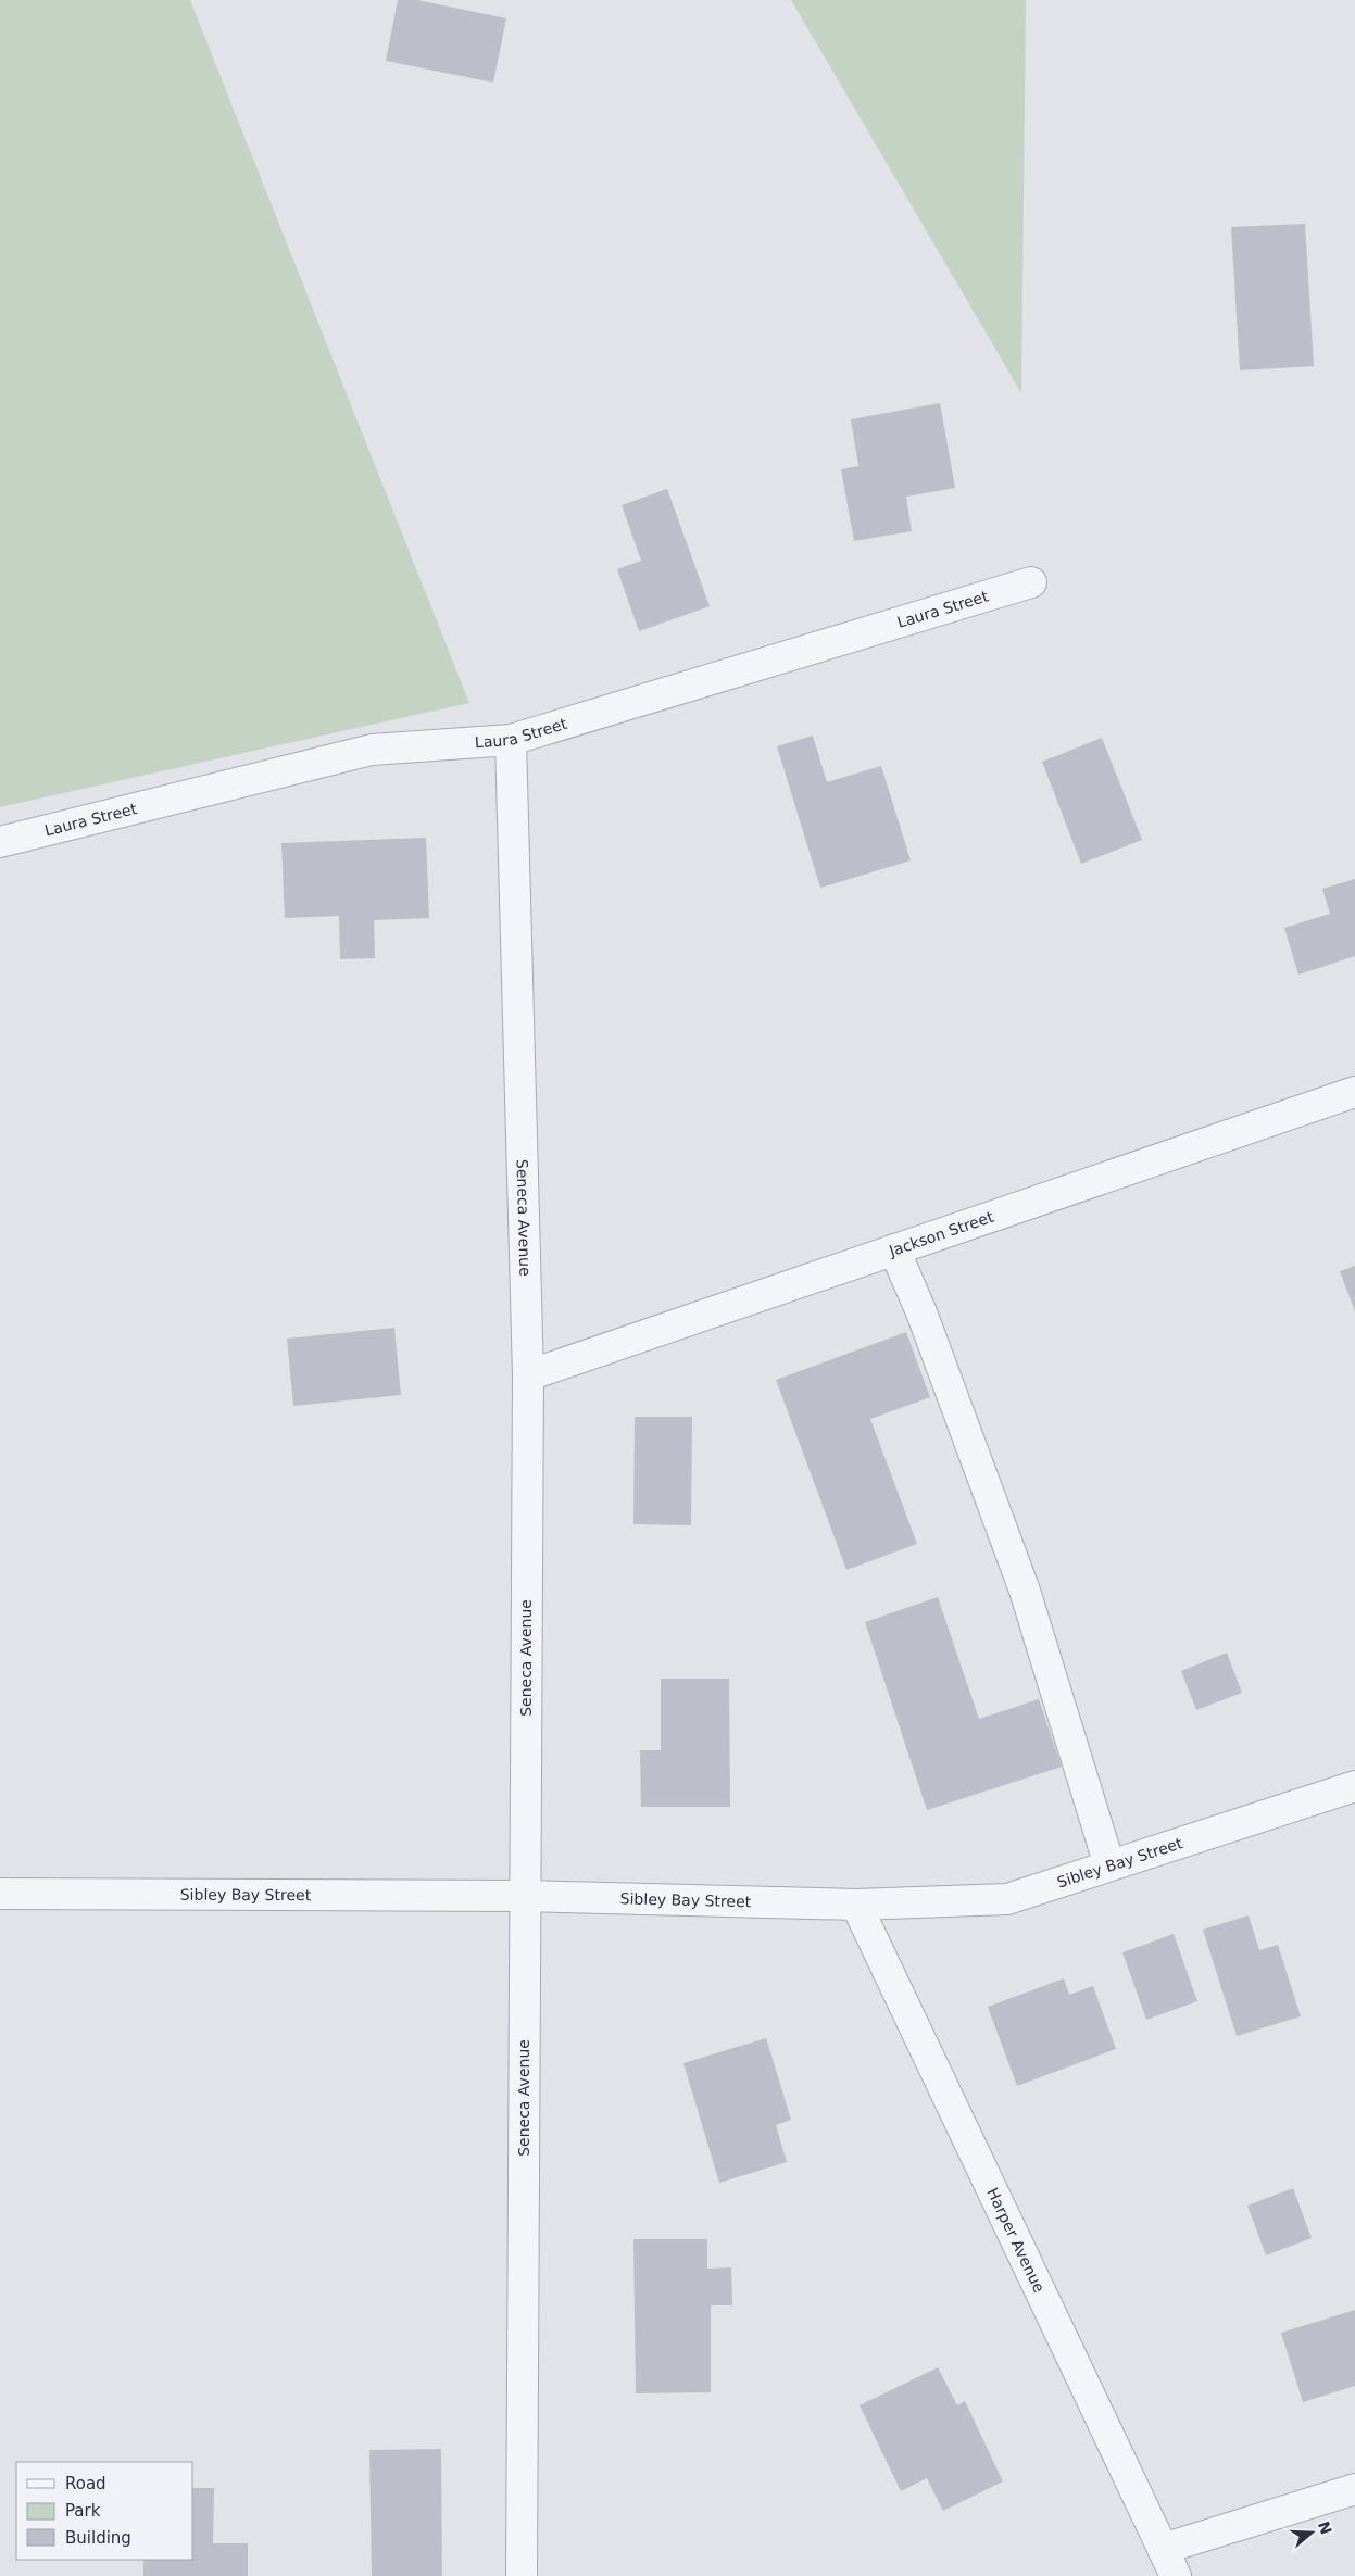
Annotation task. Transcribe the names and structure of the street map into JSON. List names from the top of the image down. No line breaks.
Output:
{"streets":{"street":["Laura Street","Seneca Avenue","Jackson Street","Sibley Bay Street","Harper Avenue"]},"crossings":[["Laura Street","Seneca Avenue"],["Seneca Avenue","Jackson Street"],["Seneca Avenue","Sibley Bay Street"],["Sibley Bay Street","Harper Avenue"]],"legend":["Road","Park","Building"],"north":"right"}
